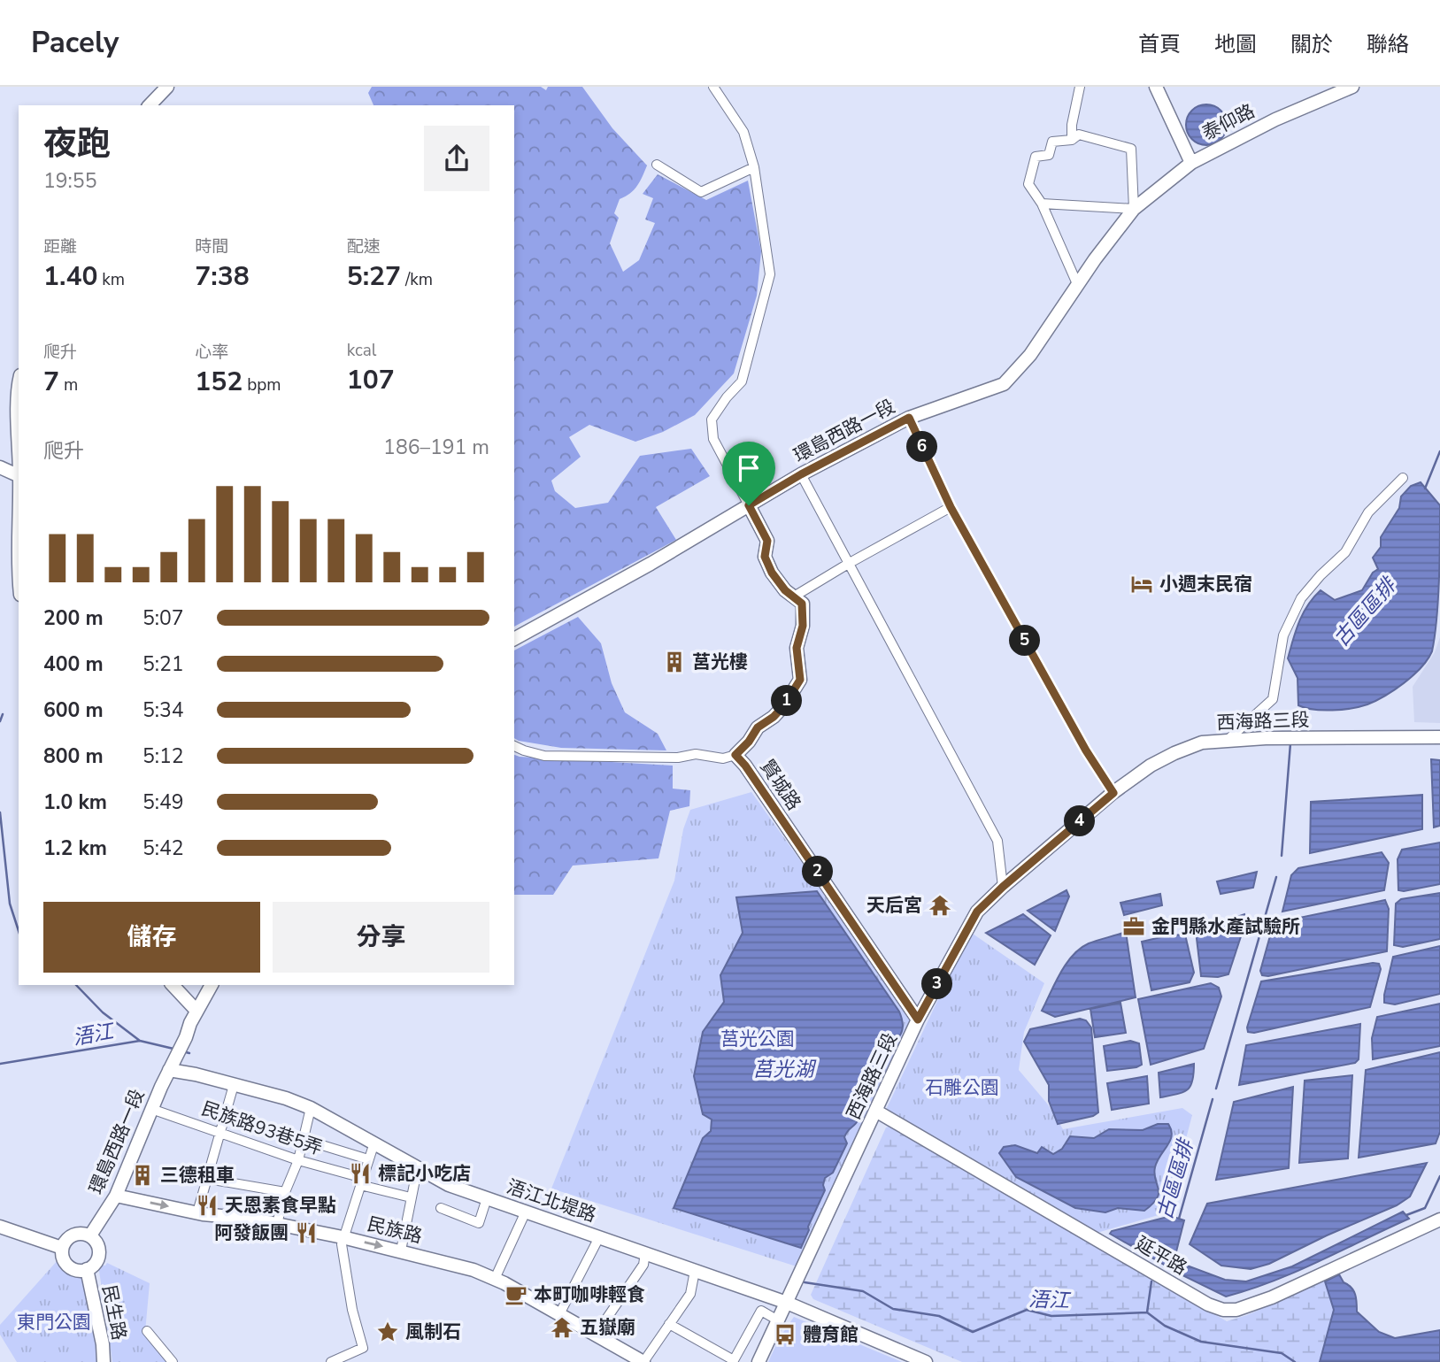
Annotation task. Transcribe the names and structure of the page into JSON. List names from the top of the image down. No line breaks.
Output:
{"streets":{"main road":["泰仰路","環島西路一段","西海路三段","賢城路","浯江北堤路","民族路","延平路","民生路"],"street":["民族路93巷5弄"]},"crossings":[["泰仰路","環島西路一段"],["環島西路一段","賢城路"],["環島西路一段","民族路93巷5弄"],["環島西路一段","浯江北堤路"],["環島西路一段","民族路"],["環島西路一段","民生路"],["西海路三段","賢城路"],["西海路三段","浯江北堤路"],["西海路三段","延平路"]],"water":["古區區排","浯江","莒光湖"],"parks":["莒光公園","石雕公園","東門公園"],"places":{"hotel":["小週末民宿"],"building":["莒光樓","三德租車"],"temple":["天后宮","五嶽廟"],"office":["金門縣水產試驗所"],"restaurant":["標記小吃店","天恩素食早點","阿發飯團"],"cafe":["本町咖啡輕食"],"place":["風制石"],"bus stop":["體育館"]},"page":{"header":"Pacely","nav":["首頁","地圖","關於","聯絡"],"heading":["夜跑","19:55"],"stats":[["距離","1.40 km"],["時間","7:38"],["配速","5:27 /km"],["爬升","7 m"],["心率","152 bpm"],["kcal","107"]],"chart":["爬升","186–191 m"],"pins":["6","5","1","4","2","3"],"list":[{"name":"200 m","note":"5:07"},{"name":"400 m","note":"5:21"},{"name":"600 m","note":"5:34"},{"name":"800 m","note":"5:12"},{"name":"1.0 km","note":"5:49"},{"name":"1.2 km","note":"5:42"}],"buttons":["儲存","分享"]}}
